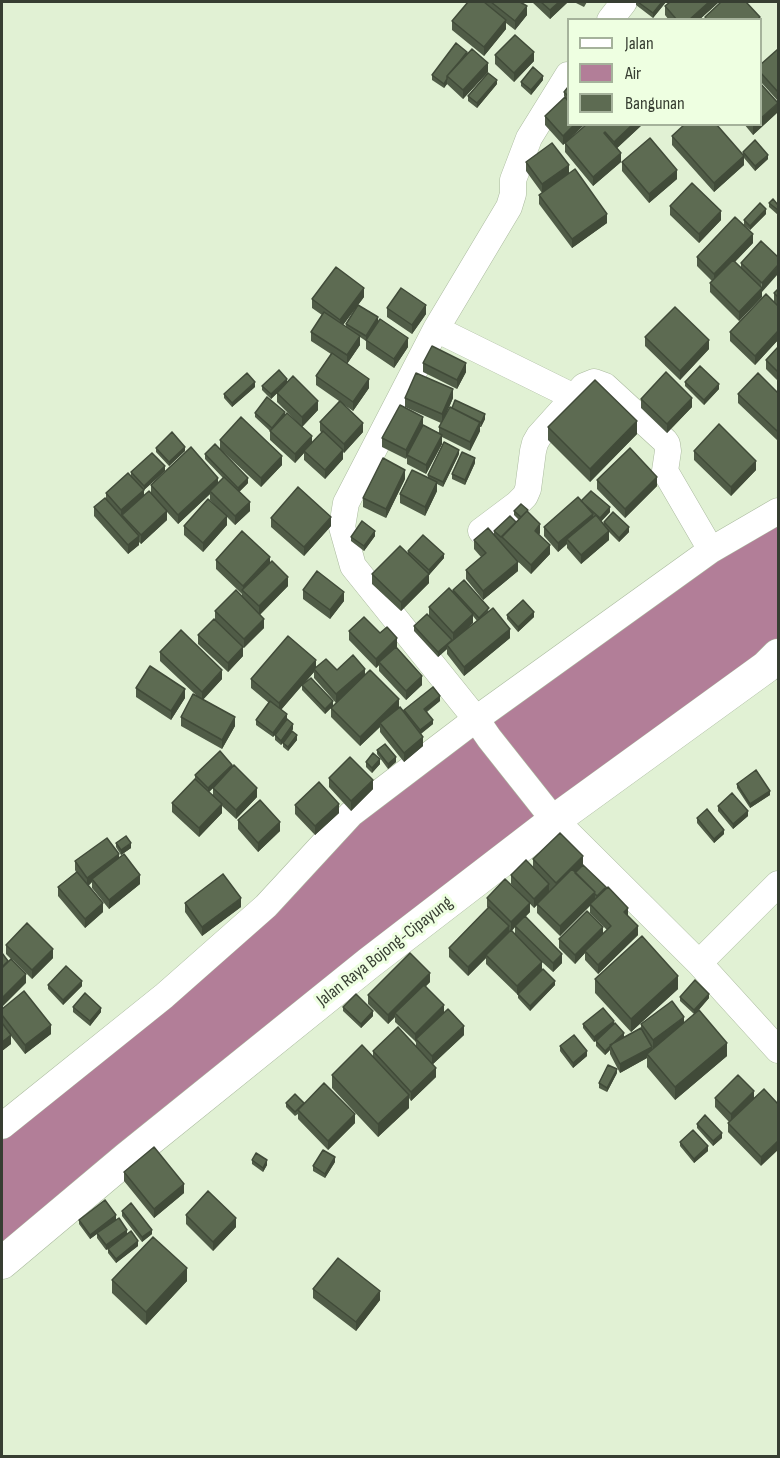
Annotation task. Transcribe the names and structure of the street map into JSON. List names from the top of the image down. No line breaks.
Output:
{"streets":{"street":["Jalan Raya Bojong-Cipayung"]},"legend":["Jalan","Air","Bangunan"]}
